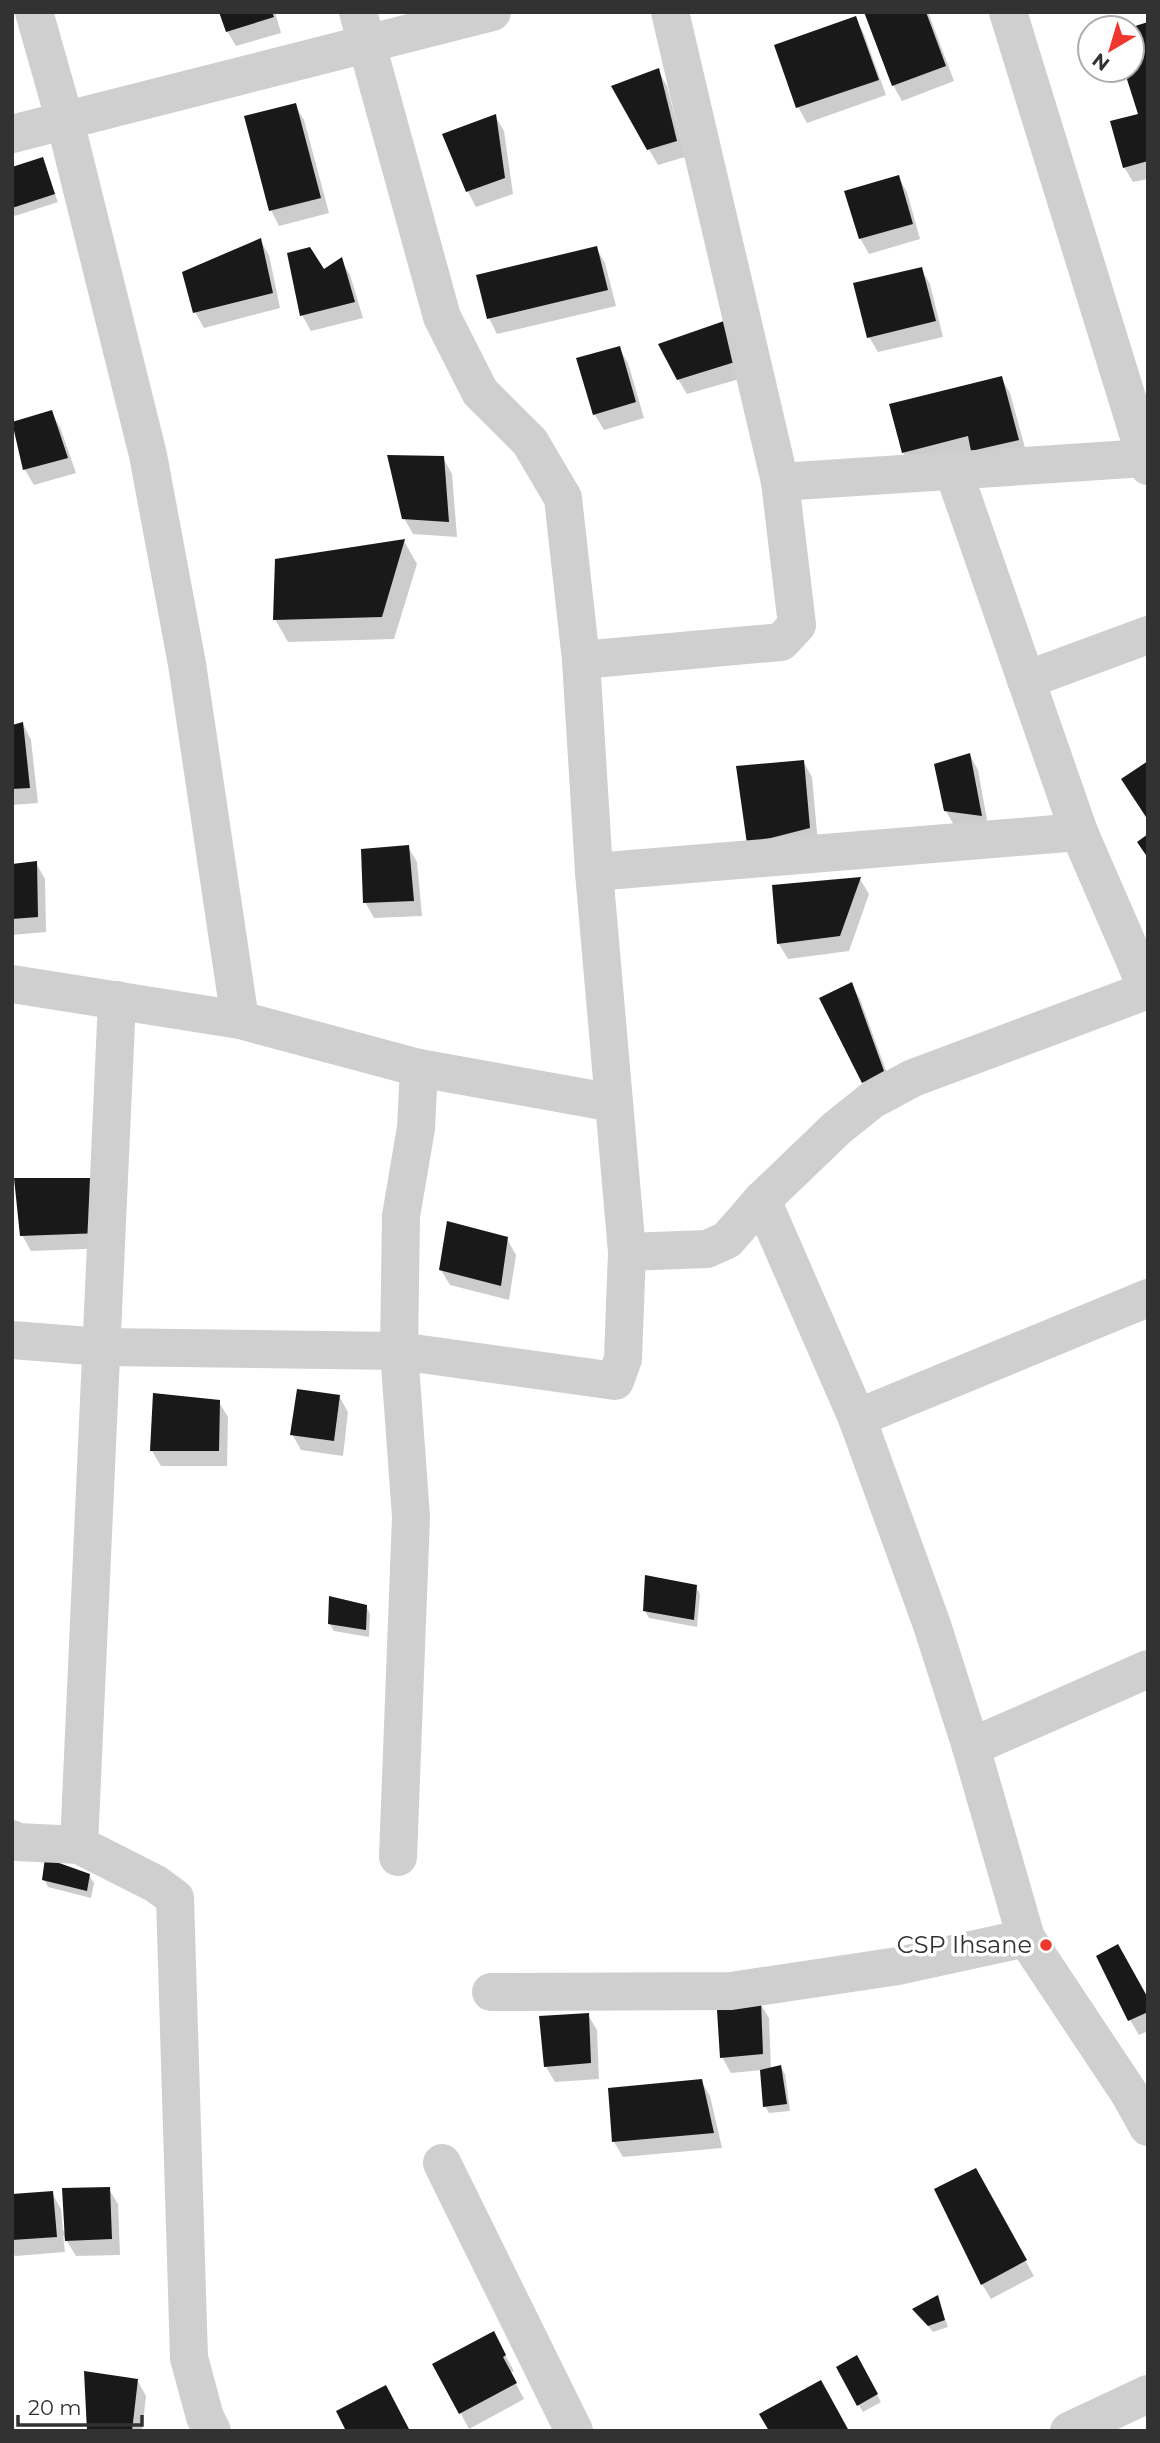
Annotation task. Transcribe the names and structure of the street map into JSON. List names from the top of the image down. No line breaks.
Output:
{"places":["CSP Ihsane"],"scale_bar":"20 m","north":"bottom left"}
